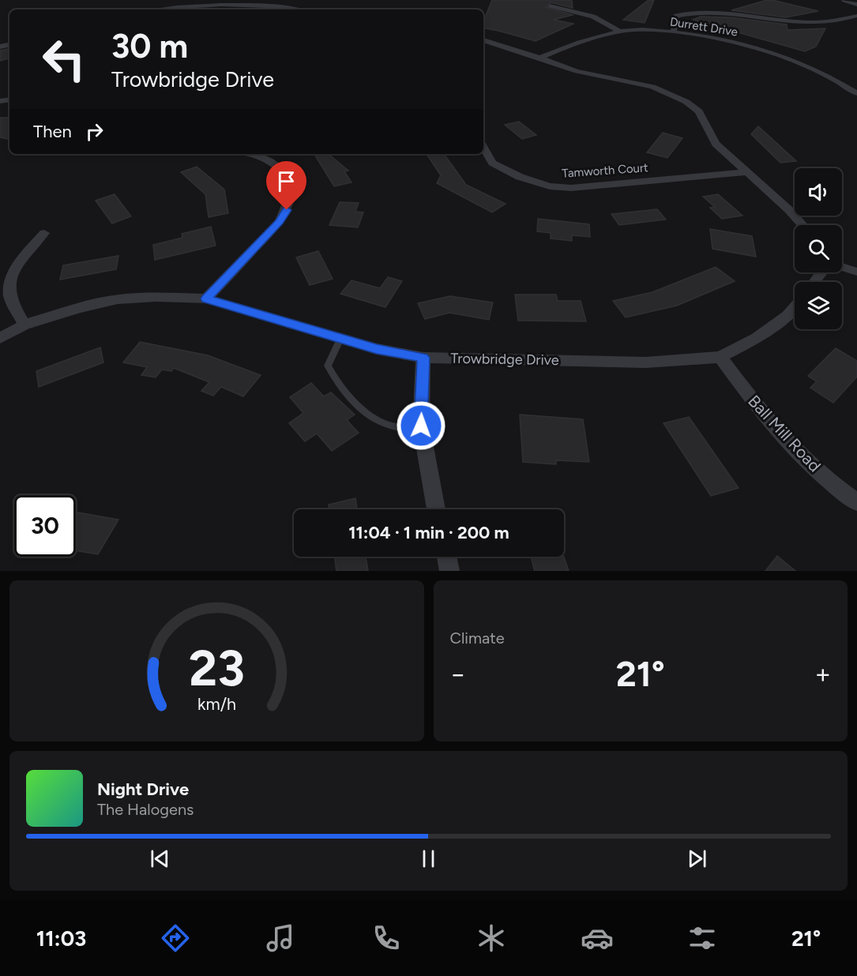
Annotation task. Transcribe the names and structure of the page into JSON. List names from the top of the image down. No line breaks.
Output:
{"streets":{"street":["Durrett Drive","Tamworth Court","Trowbridge Drive","Ball Mill Road"]},"crossings":[["Trowbridge Drive","Ball Mill Road"]],"page":{"turn":["30 m","Trowbridge Drive"],"then":"Then","limit":"30","trip":"11:04 · 1 min · 200 m","tile":"Climate","heat":["−","21°","+"],"song":["Night Drive","The Halogens"],"tabs":["11:03","21°"],"gauge":["23","km/h"]}}
